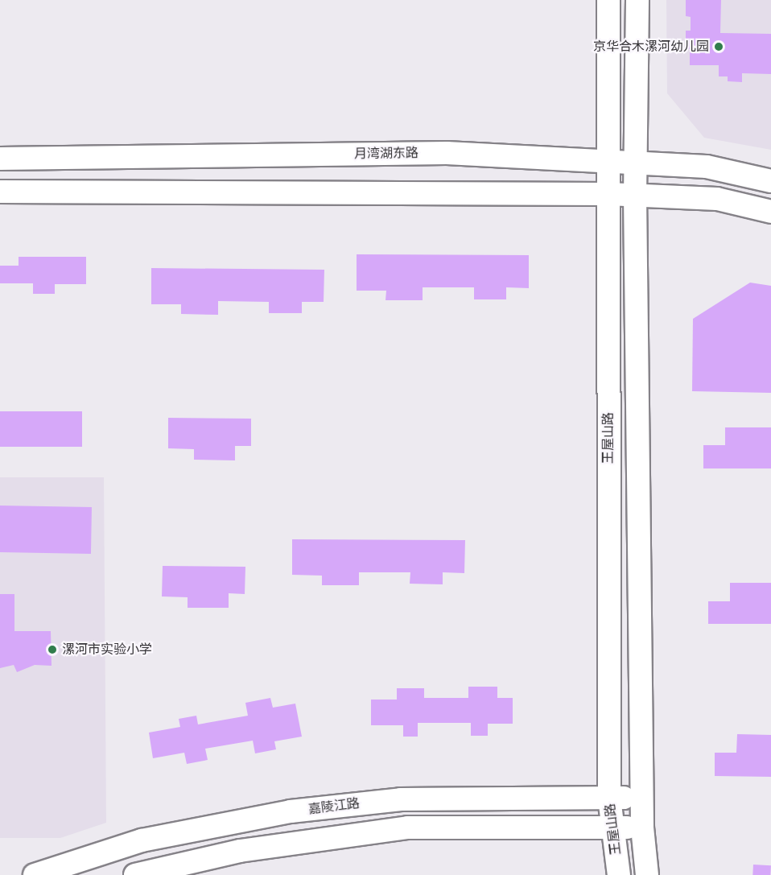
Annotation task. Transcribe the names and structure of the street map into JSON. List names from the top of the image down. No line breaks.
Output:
{"streets":{"street":["月湾湖东路","王屋山路","嘉陵江路"]},"crossings":[["月湾湖东路","王屋山路"],["王屋山路","嘉陵江路"]],"places":["京华合木漯河幼儿园","漯河市实验小学"]}
